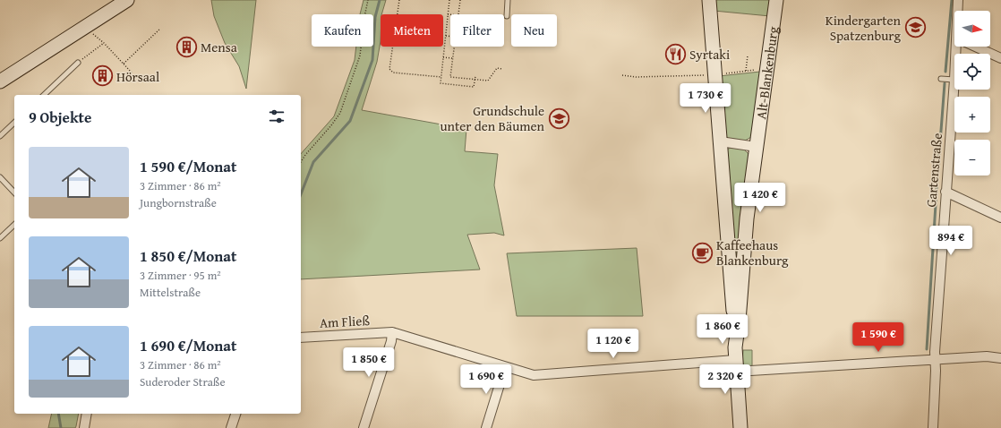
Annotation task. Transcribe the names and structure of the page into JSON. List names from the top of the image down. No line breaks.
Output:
{"streets":{"main road":["Alt-Blankenburg"],"street":["Gartenstraße","Am Fließ"]},"crossings":[["Alt-Blankenburg","Am Fließ"],["Gartenstraße","Am Fließ"]],"places":{"school or university":["Kindergarten Spatzenburg","Grundschule unter den Bäumen"],"building":["Mensa","Hörsaal"],"restaurant":["Syrtaki"],"cafe":["Kaffeehaus Blankenburg"]},"north":"right","page":{"map_buttons":["+","−"],"chip":["Kaufen","Mieten","Filter","Neu"],"price":["1 730 €","1 420 €","894 €","1 860 €","1 590 €","1 120 €","1 850 €","1 690 €","2 320 €"],"heading":"9 Objekte","list":[{"name":"1 590 €/Monat","note":"3 Zimmer · 86 m² · Jungbornstraße"},{"name":"1 850 €/Monat","note":"3 Zimmer · 95 m² · Mittelstraße"},{"name":"1 690 €/Monat","note":"3 Zimmer · 86 m² · Suderoder Straße"}]}}
